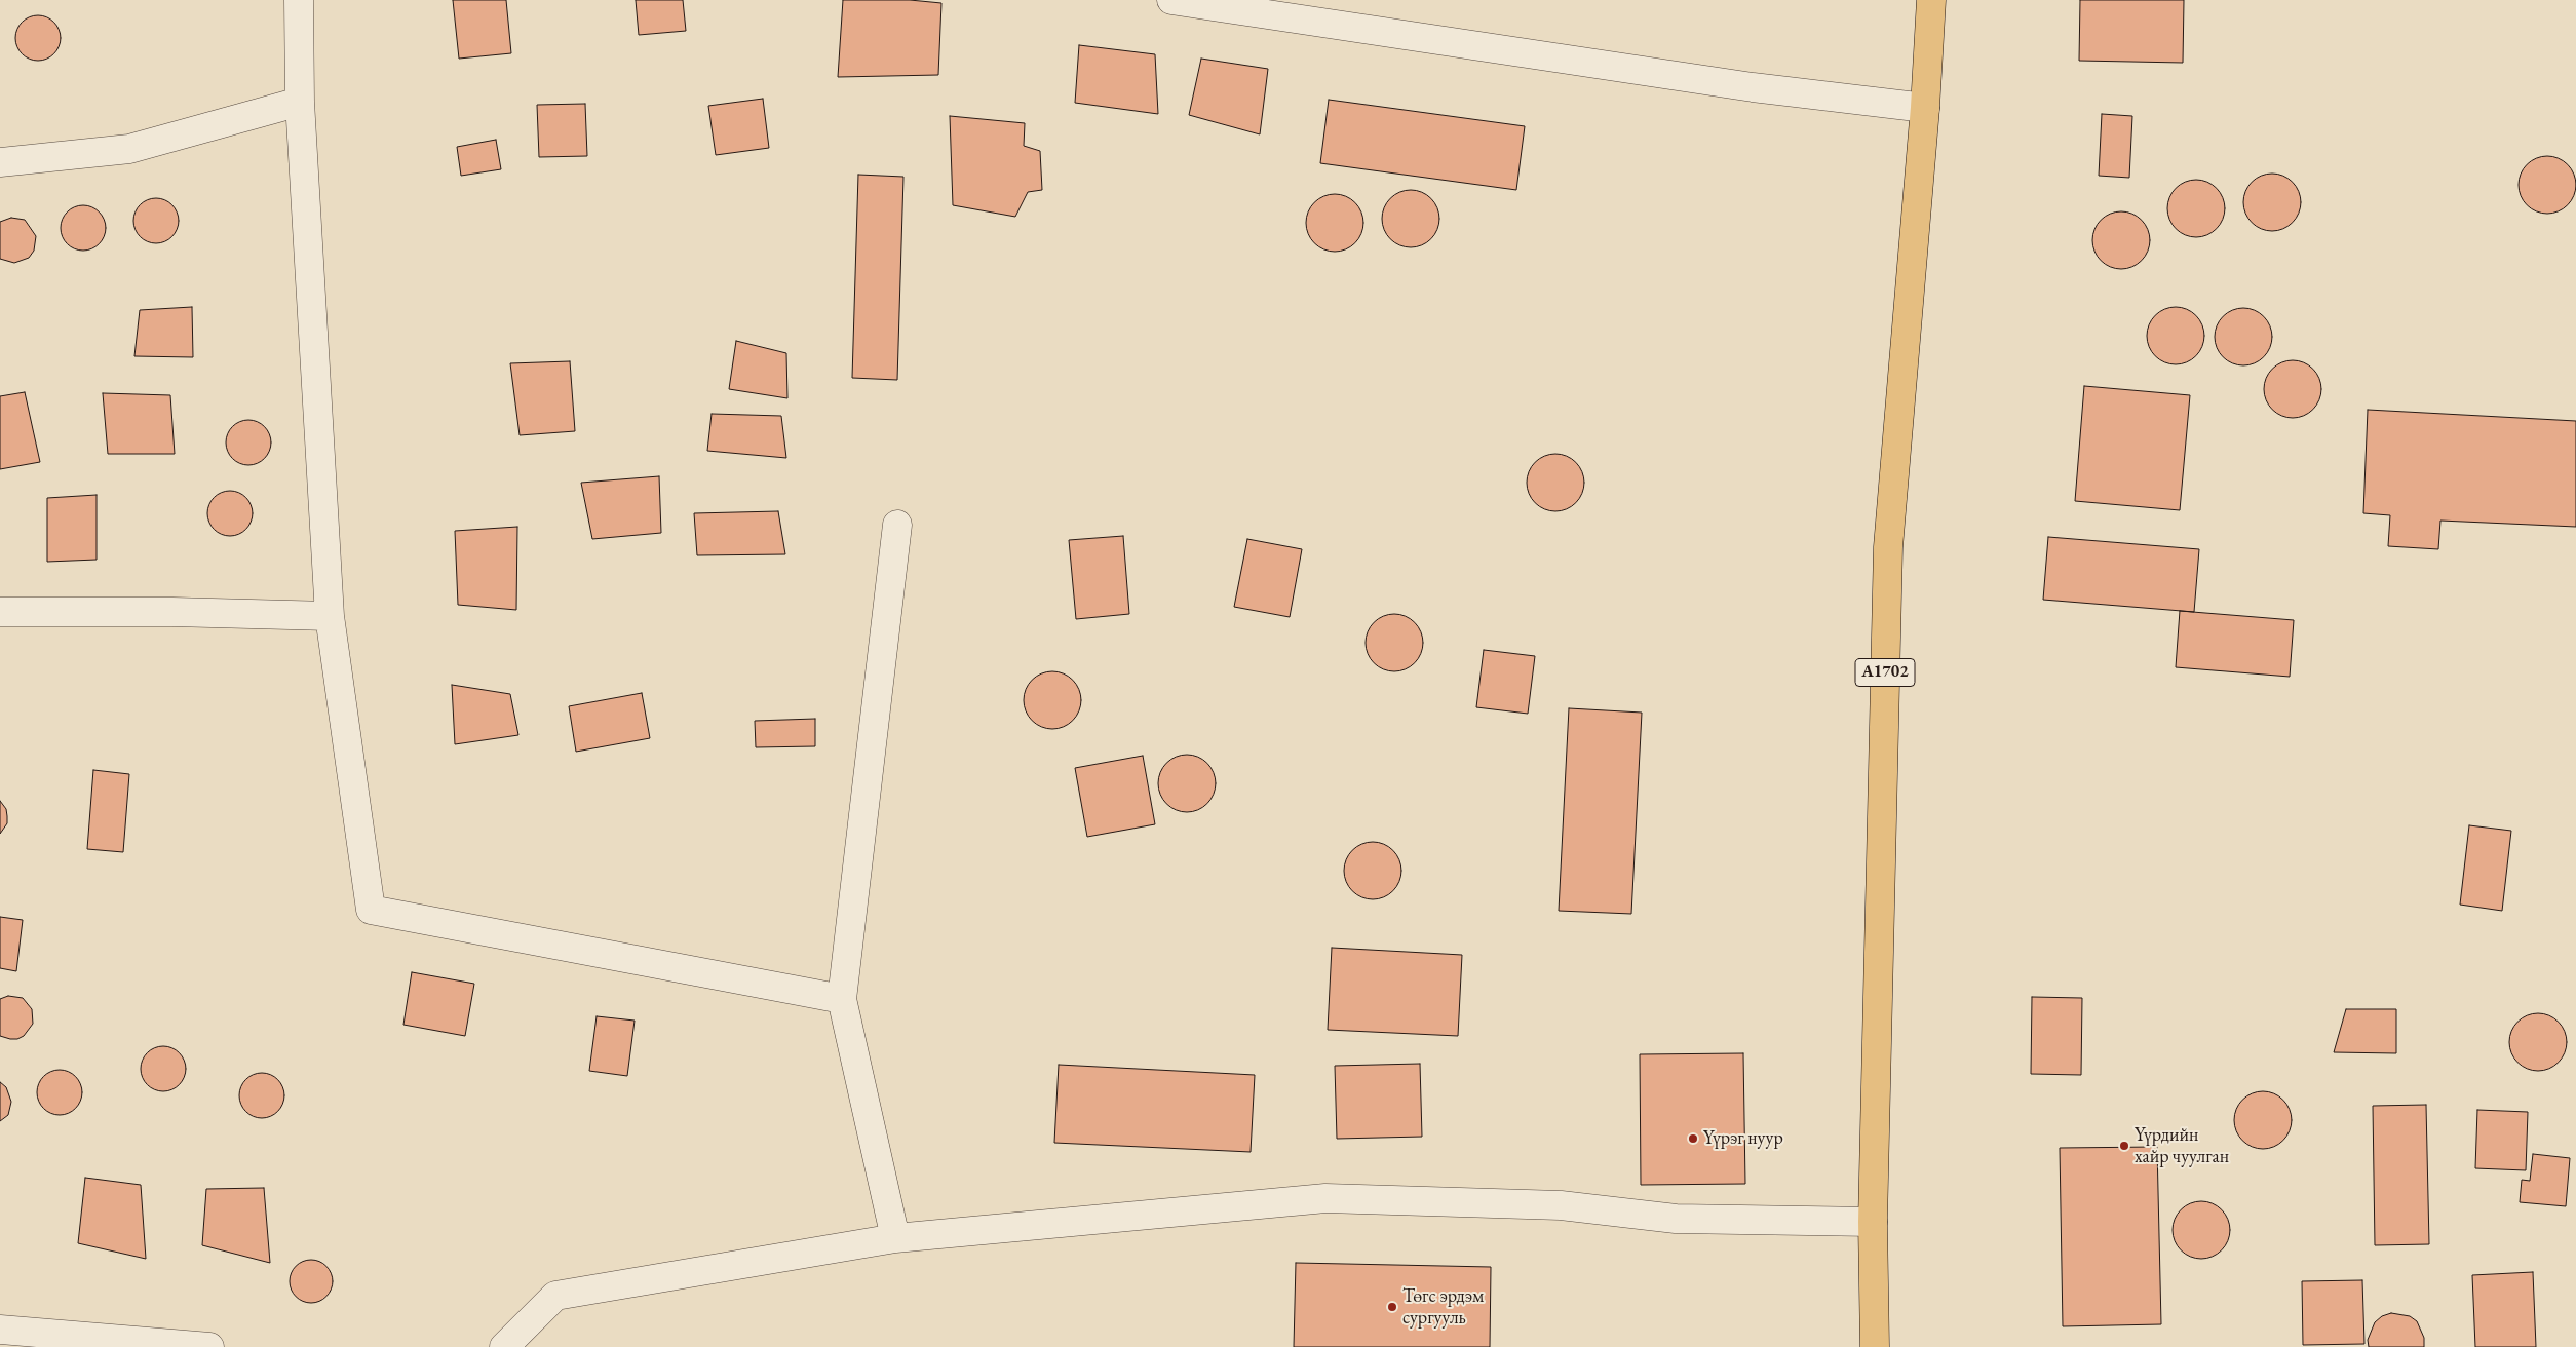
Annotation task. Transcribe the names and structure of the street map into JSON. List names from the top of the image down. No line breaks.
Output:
{"streets":{"highway":["A1702"]},"places":["Үүрэг нуур","Үүрдийн хайр чуулган","Төгс эрдэм сургууль"]}
